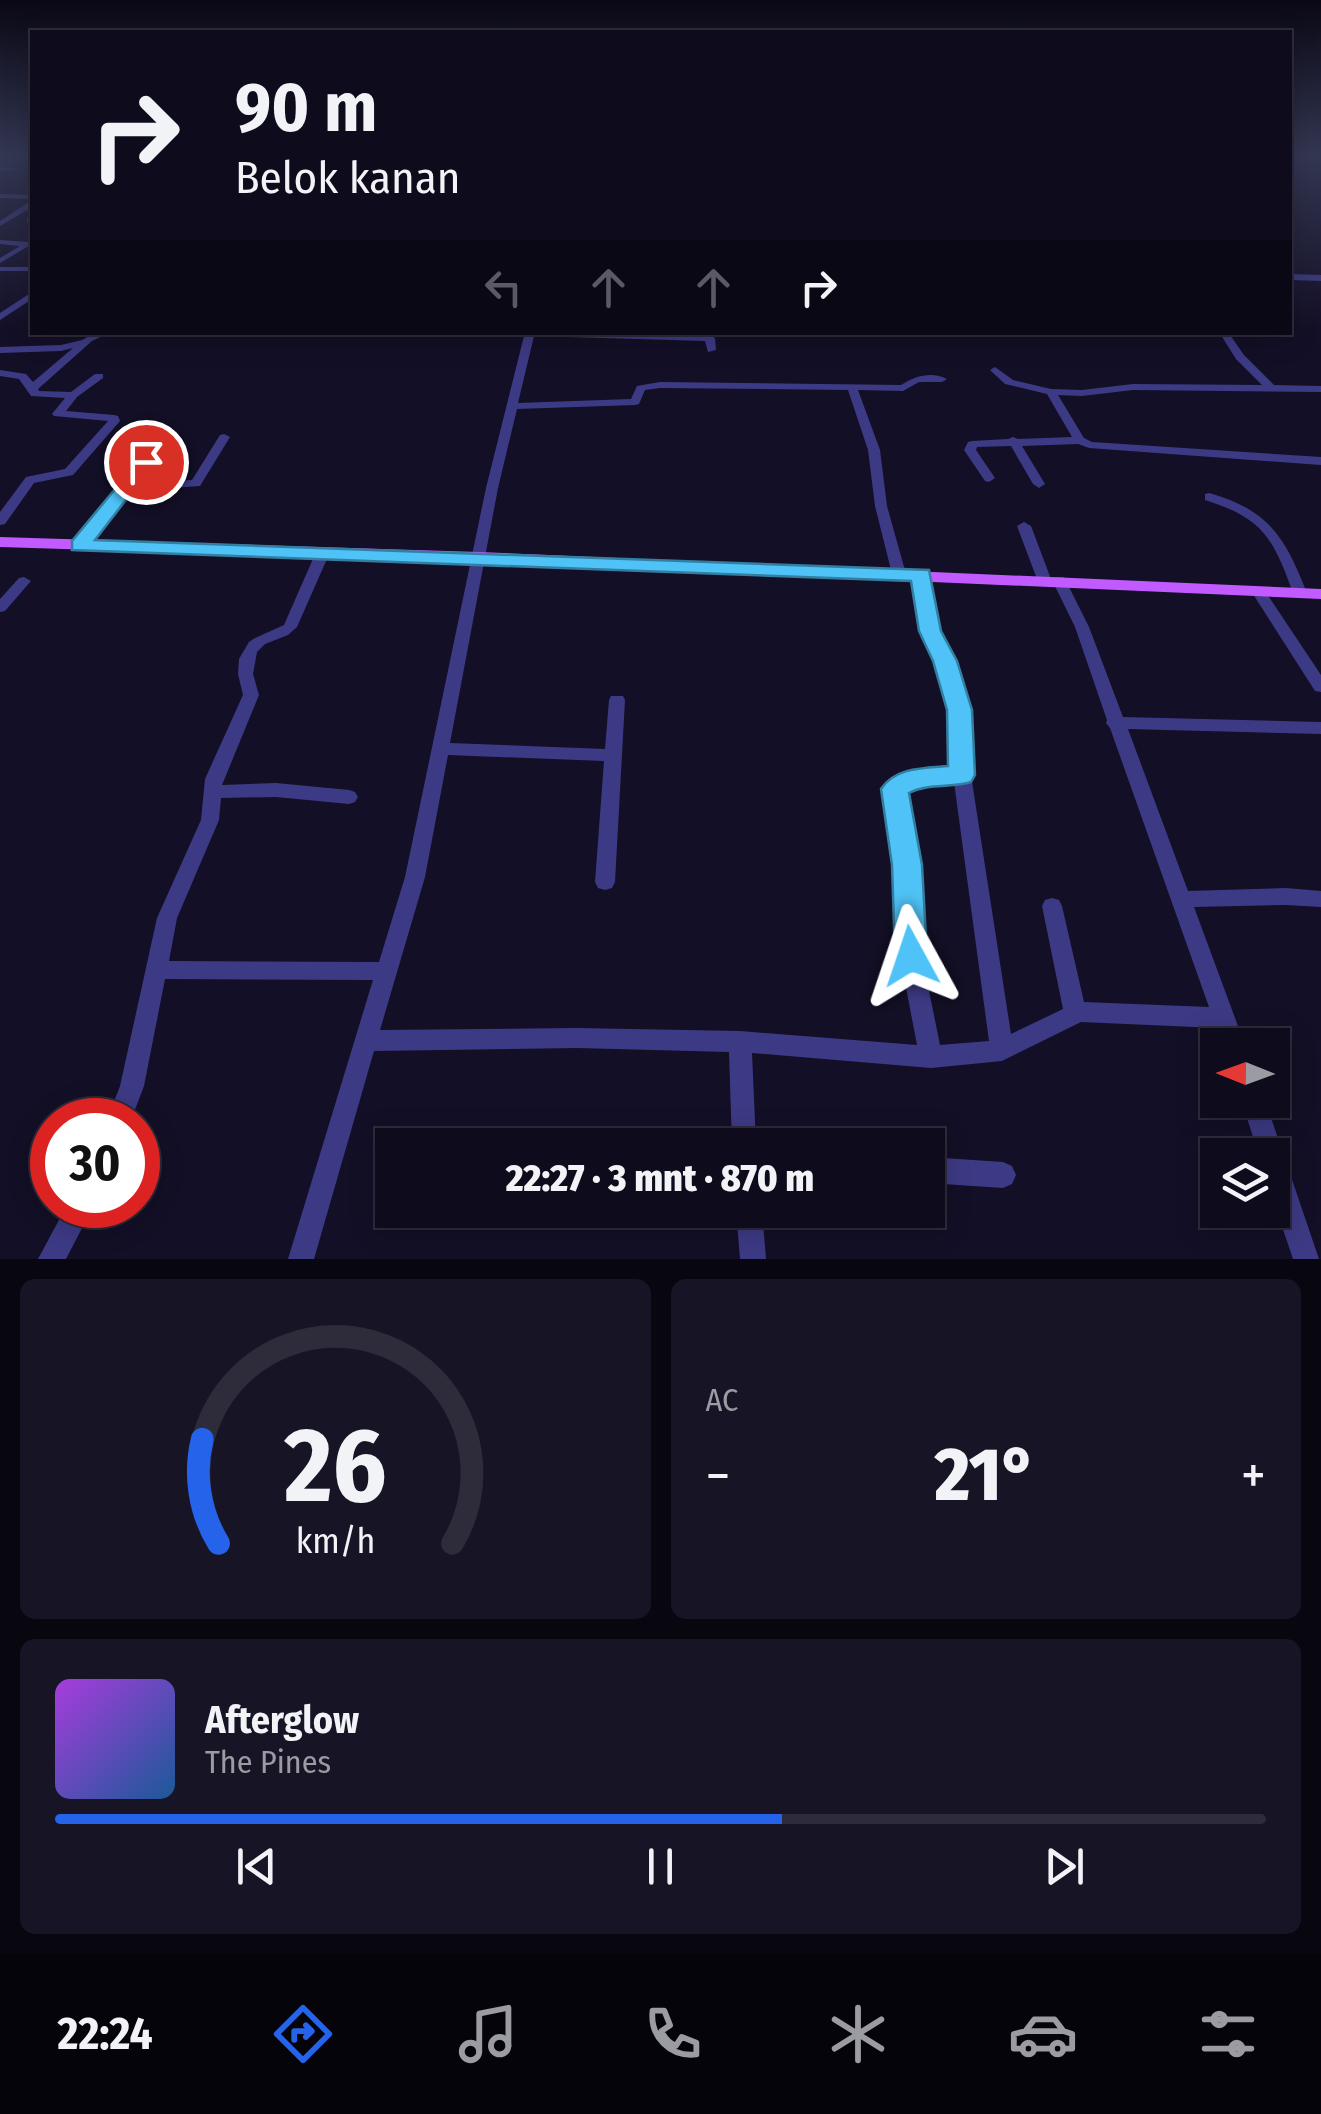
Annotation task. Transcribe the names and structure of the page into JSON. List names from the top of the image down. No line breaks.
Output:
{"north":"left","page":{"turn":["90 m","Belok kanan"],"limit":"30","trip":"22:27 · 3 mnt · 870 m","tile":"AC","heat":["−","21°","+"],"song":["Afterglow","The Pines"],"tabs":"22:24","gauge":["26","km/h"]}}
